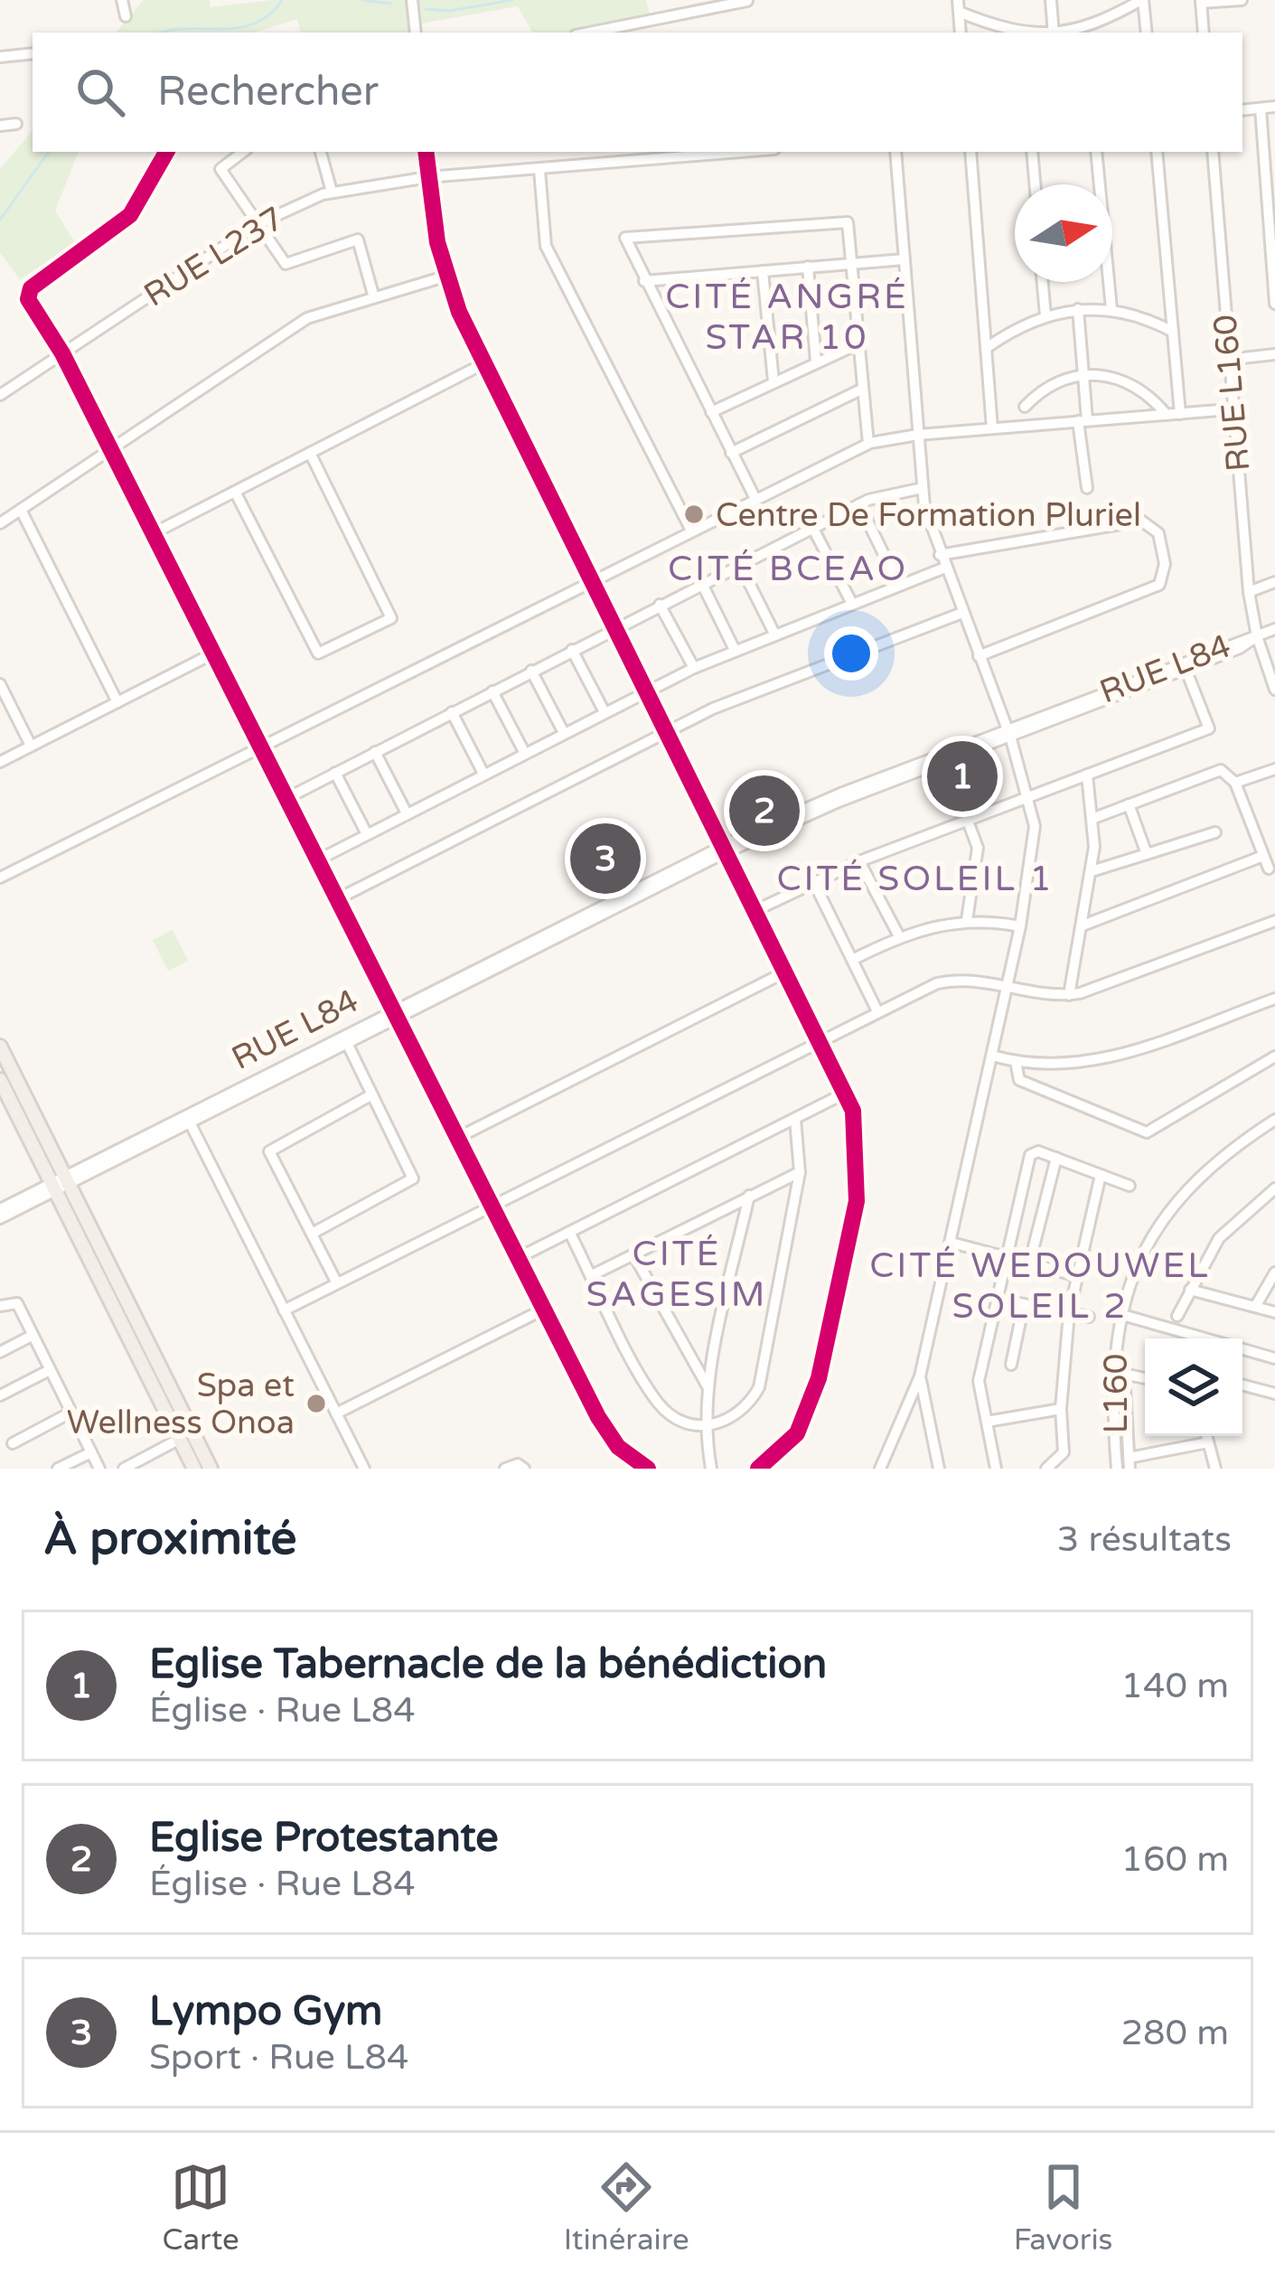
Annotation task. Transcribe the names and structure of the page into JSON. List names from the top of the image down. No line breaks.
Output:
{"streets":{"street":["RUE L237","RUE L160","RUE L84","L160"]},"crossings":[["RUE L160","RUE L84"]],"districts":["CITÉ ANGRÉ STAR 10","CITÉ BCEAO","CITÉ SOLEIL 1","CITÉ SAGESIM","CITÉ WEDOUWEL SOLEIL 2"],"places":["Centre De Formation Pluriel","Spa et Wellness Onoa"],"north":"right","page":{"search":"Rechercher","pins":["1","2","3"],"heading":["À proximité","3 résultats"],"list":[{"mark":"1","name":"Eglise Tabernacle de la bénédiction","note":"Église · Rue L84","value":"140 m"},{"mark":"2","name":"Eglise Protestante","note":"Église · Rue L84","value":"160 m"},{"mark":"3","name":"Lympo Gym","note":"Sport · Rue L84","value":"280 m"}],"nav":["Carte","Itinéraire","Favoris"]}}
